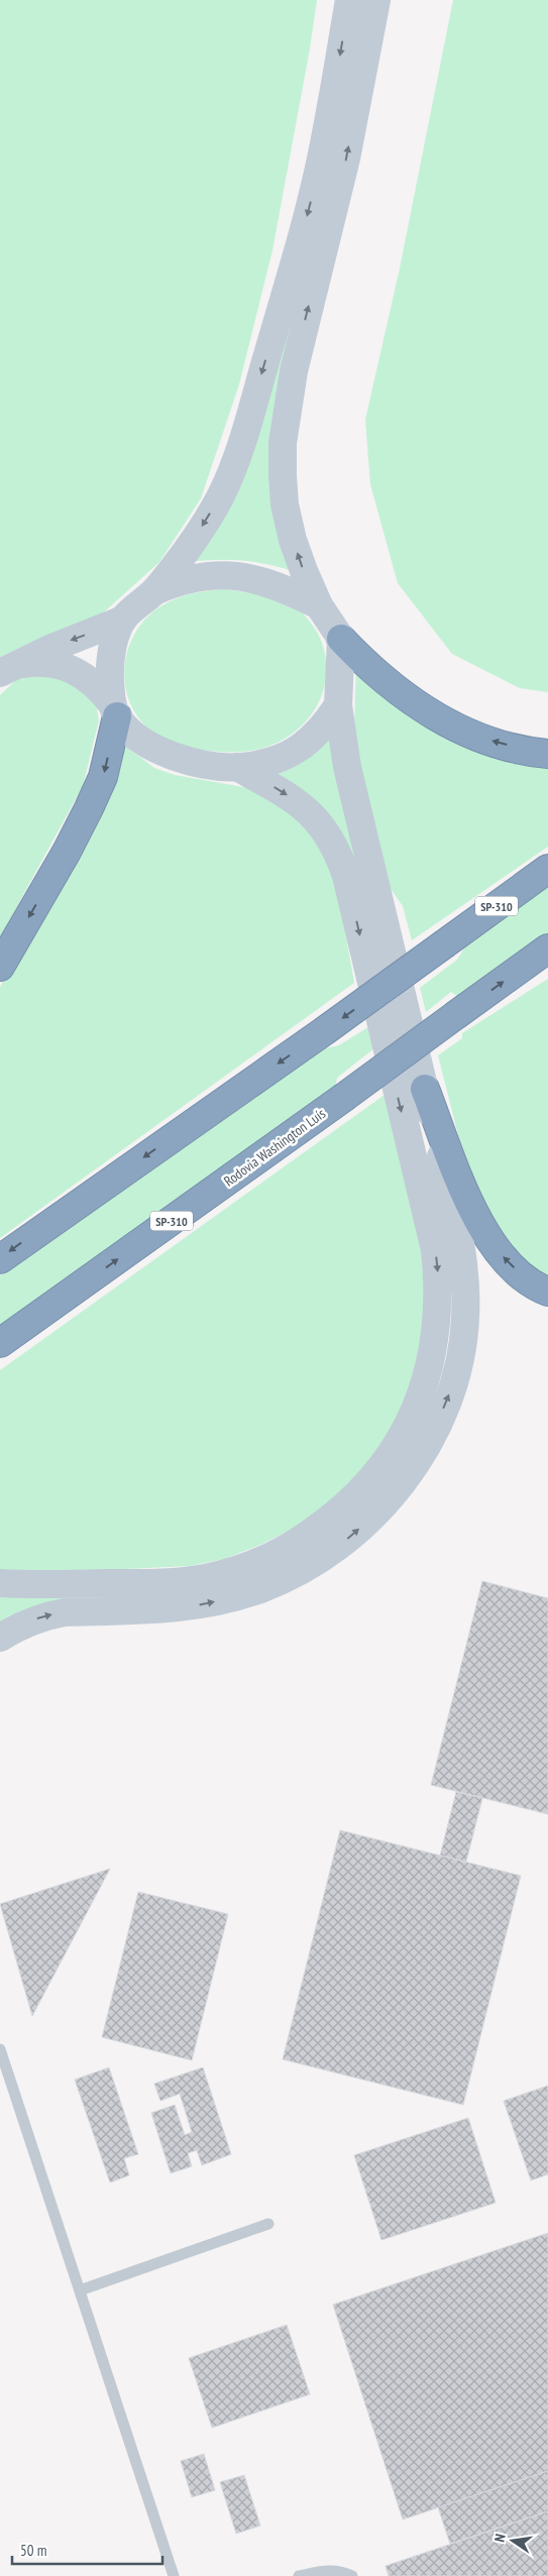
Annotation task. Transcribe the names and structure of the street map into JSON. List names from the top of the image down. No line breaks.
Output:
{"streets":{"highway":["SP-310","Rodovia Washington Luís"]},"scale_bar":"50 m","north":"left"}
